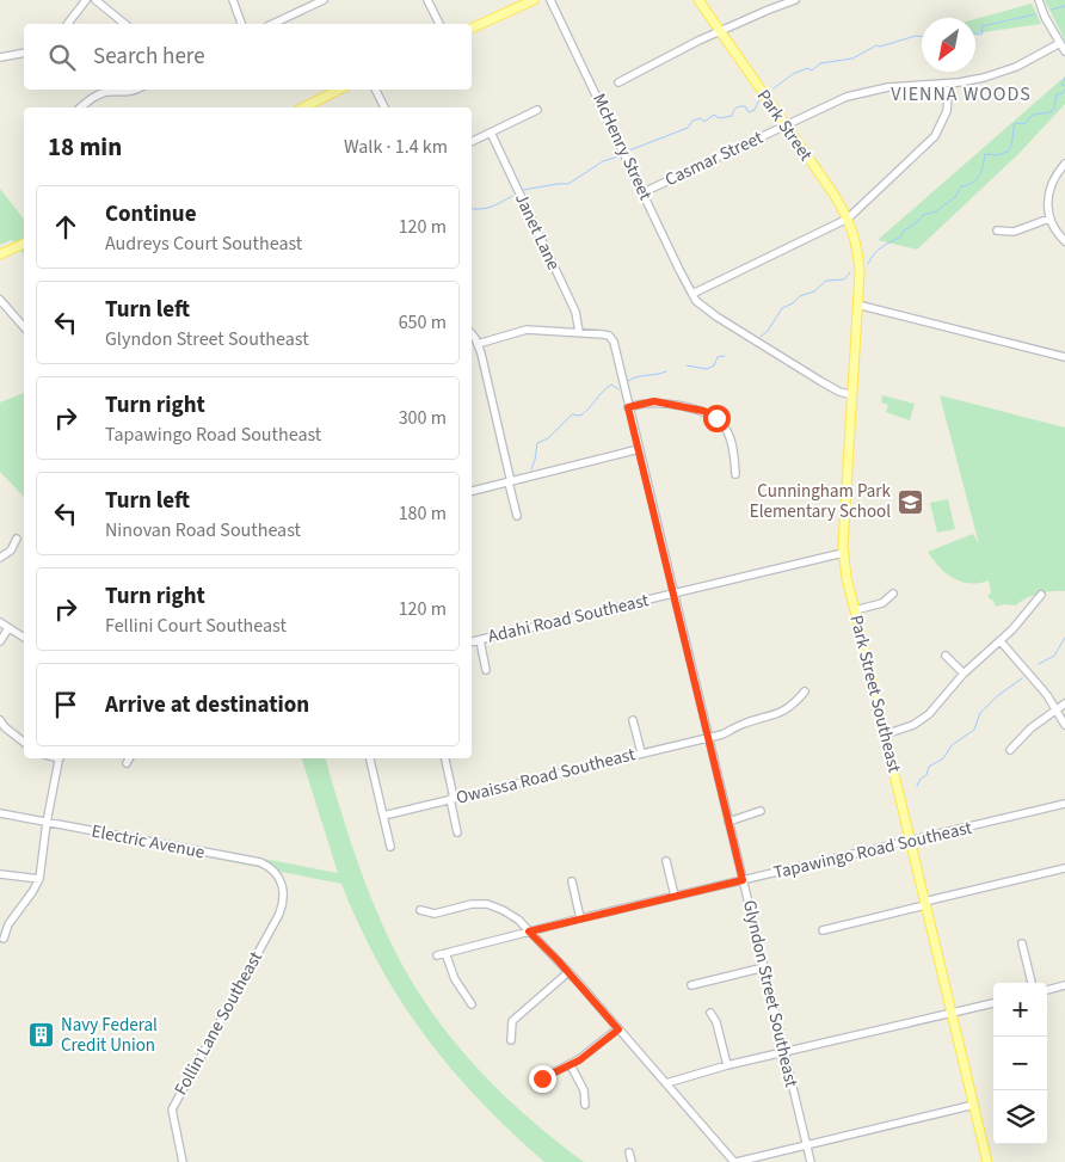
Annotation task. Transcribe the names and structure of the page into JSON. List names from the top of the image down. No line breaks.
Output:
{"streets":{"main road":["Park Street","Park Street Southeast"],"street":["McHenry Street","Casmar Street","Janet Lane","Adahi Road Southeast","Owaissa Road Southeast","Electric Avenue","Tapawingo Road Southeast","Glyndon Street Southeast","Follin Lane Southeast"]},"crossings":[["Park Street","Casmar Street"],["Park Street","Park Street Southeast"],["McHenry Street","Casmar Street"],["McHenry Street","Park Street Southeast"],["Janet Lane","Glyndon Street Southeast"],["Adahi Road Southeast","Park Street Southeast"],["Adahi Road Southeast","Glyndon Street Southeast"],["Park Street Southeast","Tapawingo Road Southeast"],["Owaissa Road Southeast","Glyndon Street Southeast"],["Electric Avenue","Follin Lane Southeast"],["Tapawingo Road Southeast","Glyndon Street Southeast"]],"districts":["VIENNA WOODS"],"places":{"school or university":["Cunningham Park Elementary School"],"building":["Navy Federal Credit Union"]},"north":"bottom left","page":{"search":"Search here","heading":["18 min","Walk · 1.4 km"],"list":[["Continue","Audreys Court Southeast","120 m"],["Turn left","Glyndon Street Southeast","650 m"],["Turn right","Tapawingo Road Southeast","300 m"],["Turn left","Ninovan Road Southeast","180 m"],["Turn right","Fellini Court Southeast","120 m"],"Arrive at destination"],"map_buttons":["+","−"]}}
